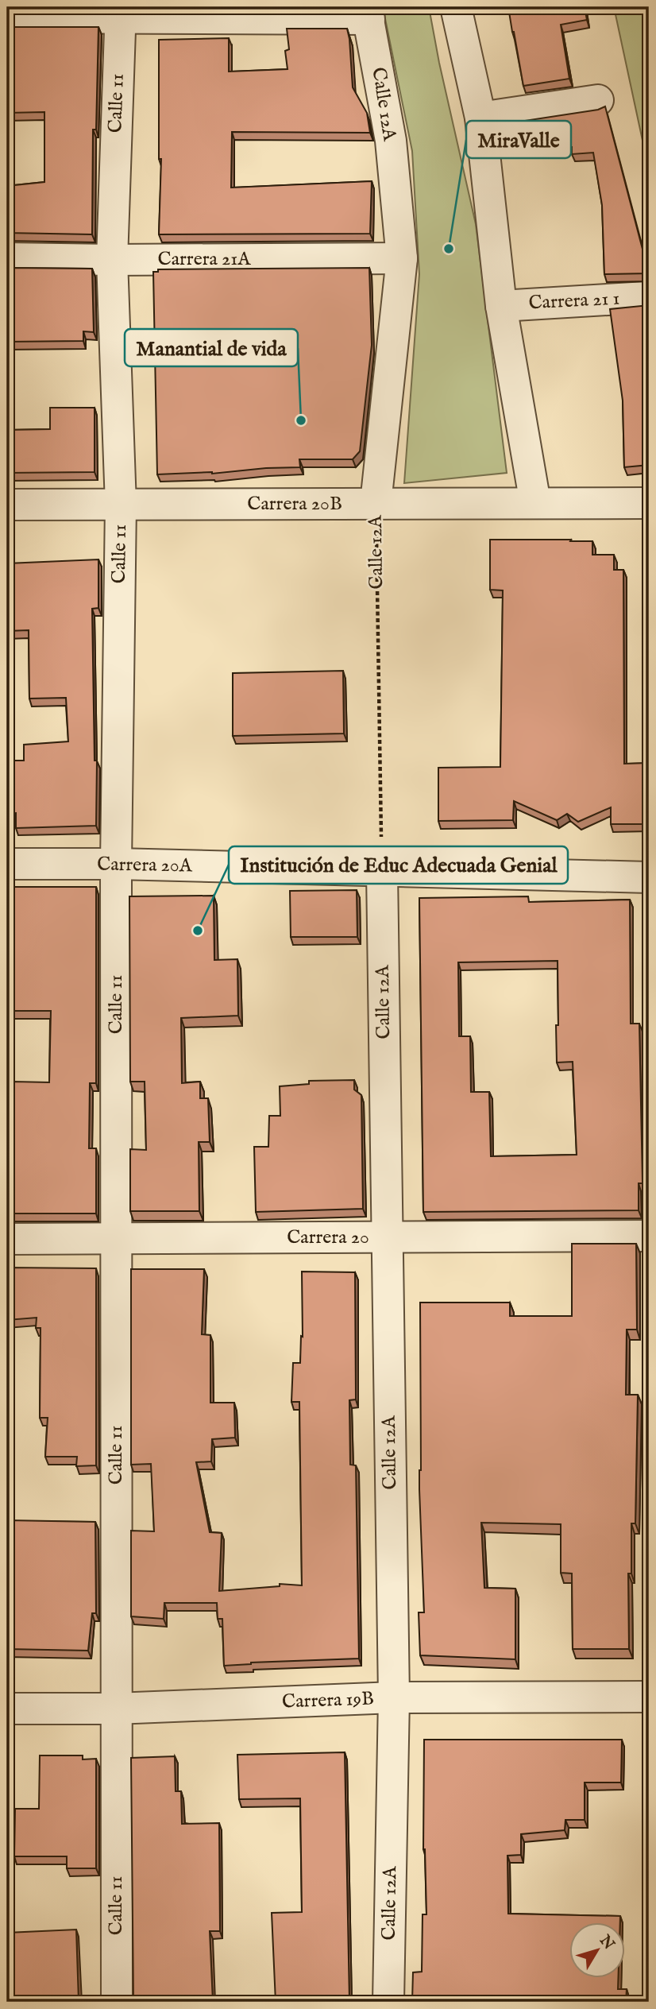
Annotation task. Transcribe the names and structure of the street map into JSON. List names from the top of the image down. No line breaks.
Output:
{"streets":{"street":["Calle 11","Calle 12A","Carrera 21A","Carrera 21 1","Carrera 20B","Carrera 20A","Carrera 20","Carrera 19B"]},"crossings":[["Calle 11","Carrera 21A"],["Calle 11","Carrera 20B"],["Calle 11","Carrera 20A"],["Calle 11","Carrera 20"],["Calle 11","Carrera 19B"],["Calle 12A","Carrera 21A"],["Calle 12A","Carrera 20B"],["Calle 12A","Carrera 20A"],["Calle 12A","Carrera 20"],["Calle 12A","Carrera 19B"]],"places":["MiraValle","Manantial de vida","Institución de Educ Adecuada Genial"],"north":"top right"}
